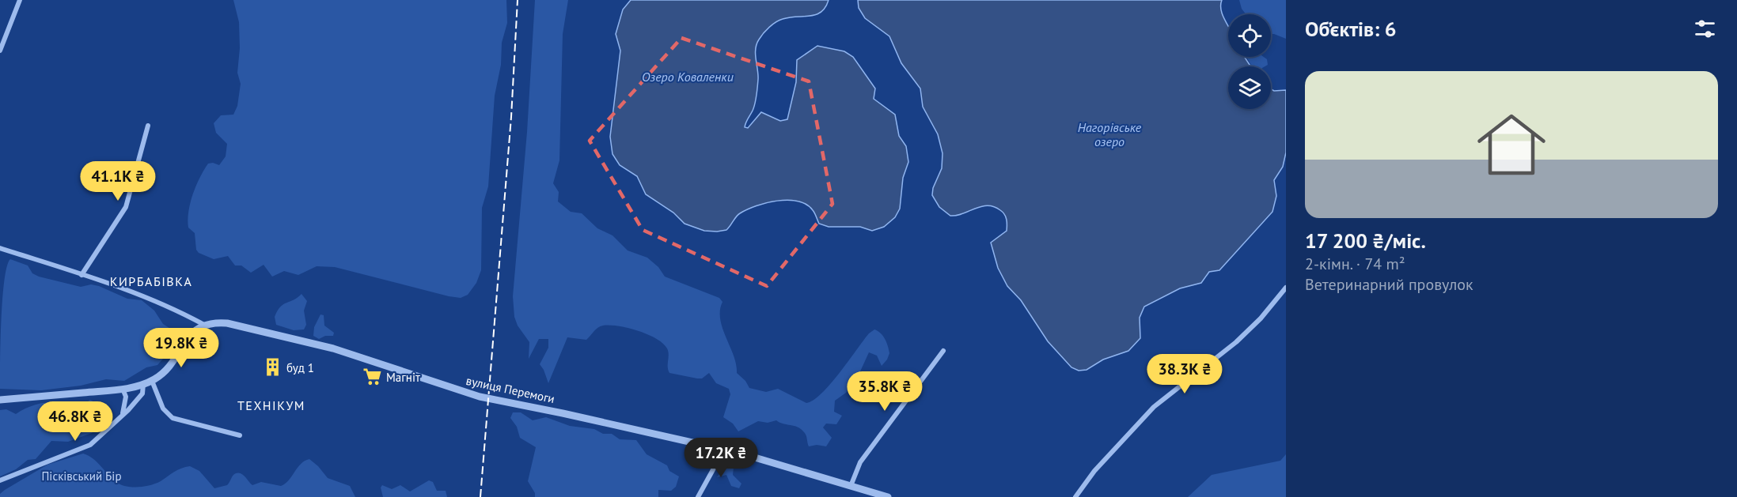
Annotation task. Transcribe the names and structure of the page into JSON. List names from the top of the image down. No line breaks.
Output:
{"streets":{"street":["вулиця Перемоги"]},"districts":["КИРБАБІВКА","ТЕХНІКУМ"],"water":["Озеро Коваленки","Нагорівське озеро"],"parks":["Пісківський Бір"],"places":{"building":["буд 1"],"supermarket":["Магніт"]},"page":{"heading":"Об’єктів: 6","list":[{"name":"17 200 ₴/міс.","note":"2-кімн. · 74 m² · Ветеринарний провулок"}],"price":["41.1K ₴","19.8K ₴","38.3K ₴","35.8K ₴","46.8K ₴","17.2K ₴"]}}
